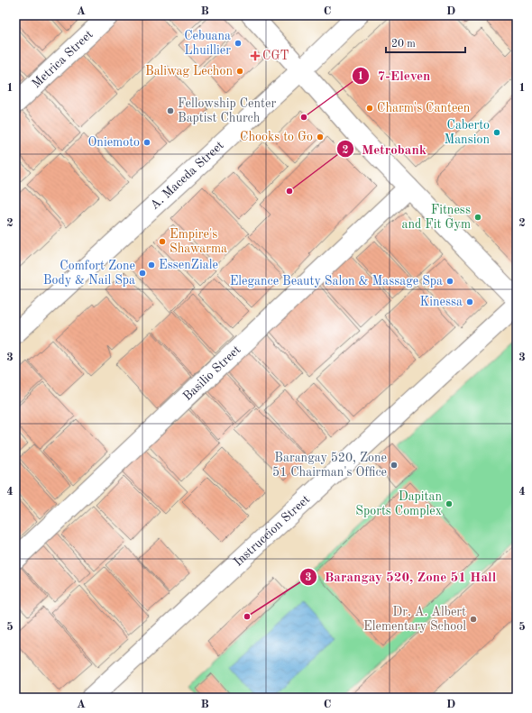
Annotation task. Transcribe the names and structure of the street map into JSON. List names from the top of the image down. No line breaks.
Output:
{"streets":{"street":["Metrica Street","A. Maceda Street","Basilio Street","Instruccion Street"]},"places":{"other":["Cebuana Lhuillier","Baliwag Lechon","Charm's Canteen","Fellowship Center Baptist Church","7-Eleven","Caberto Mansion","Chooks to Go","Oniemoto","Metrobank","Fitness and Fit Gym","Empire's Shawarma","EssenZiale","Comfort Zone Body & Nail Spa","Elegance Beauty Salon & Massage Spa","Kinessa","Barangay 520, Zone 51 Chairman's Office","Dapitan Sports Complex","Barangay 520, Zone 51 Hall","Dr. A. Albert Elementary School"],"health":["CGT"]},"scale_bar":"20 m","grid":{"columns":["A","B","C","D"],"rows":["1","2","3","4","5"]}}
